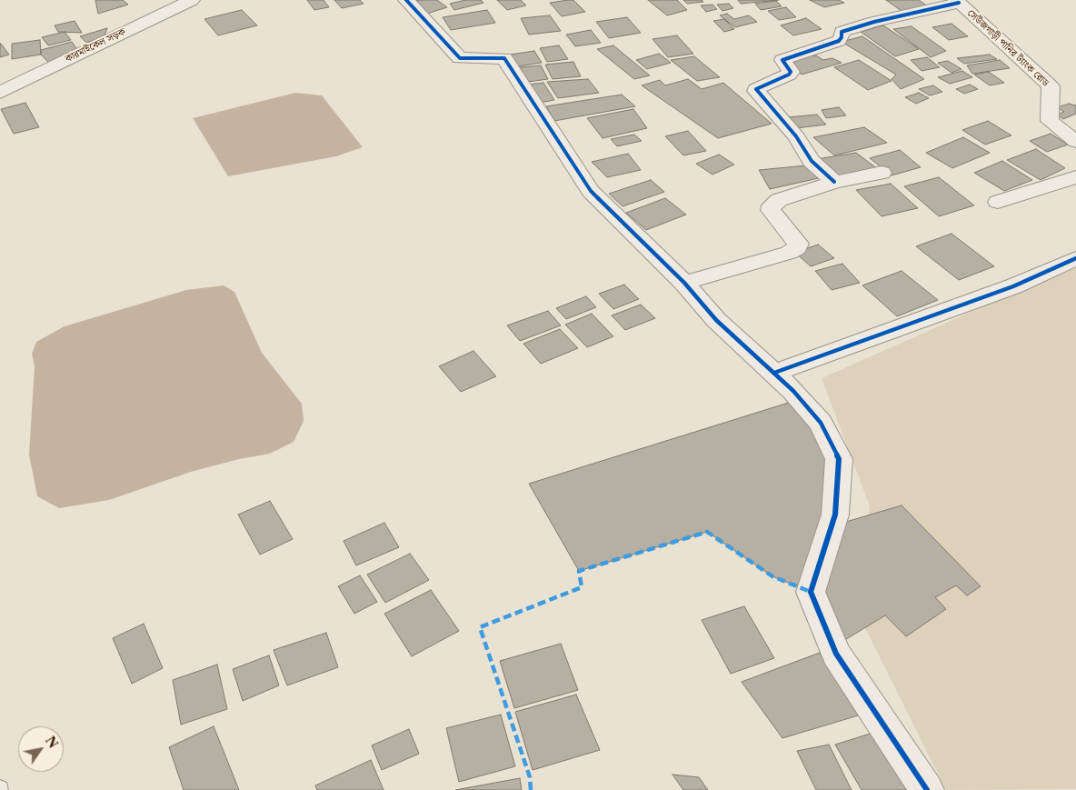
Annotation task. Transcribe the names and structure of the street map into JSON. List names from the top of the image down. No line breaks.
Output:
{"streets":{"street":["কারমাইকেল সড়ক","সেউজগাড়ী পানির ট্যাংক রোড"]},"north":"top right"}
